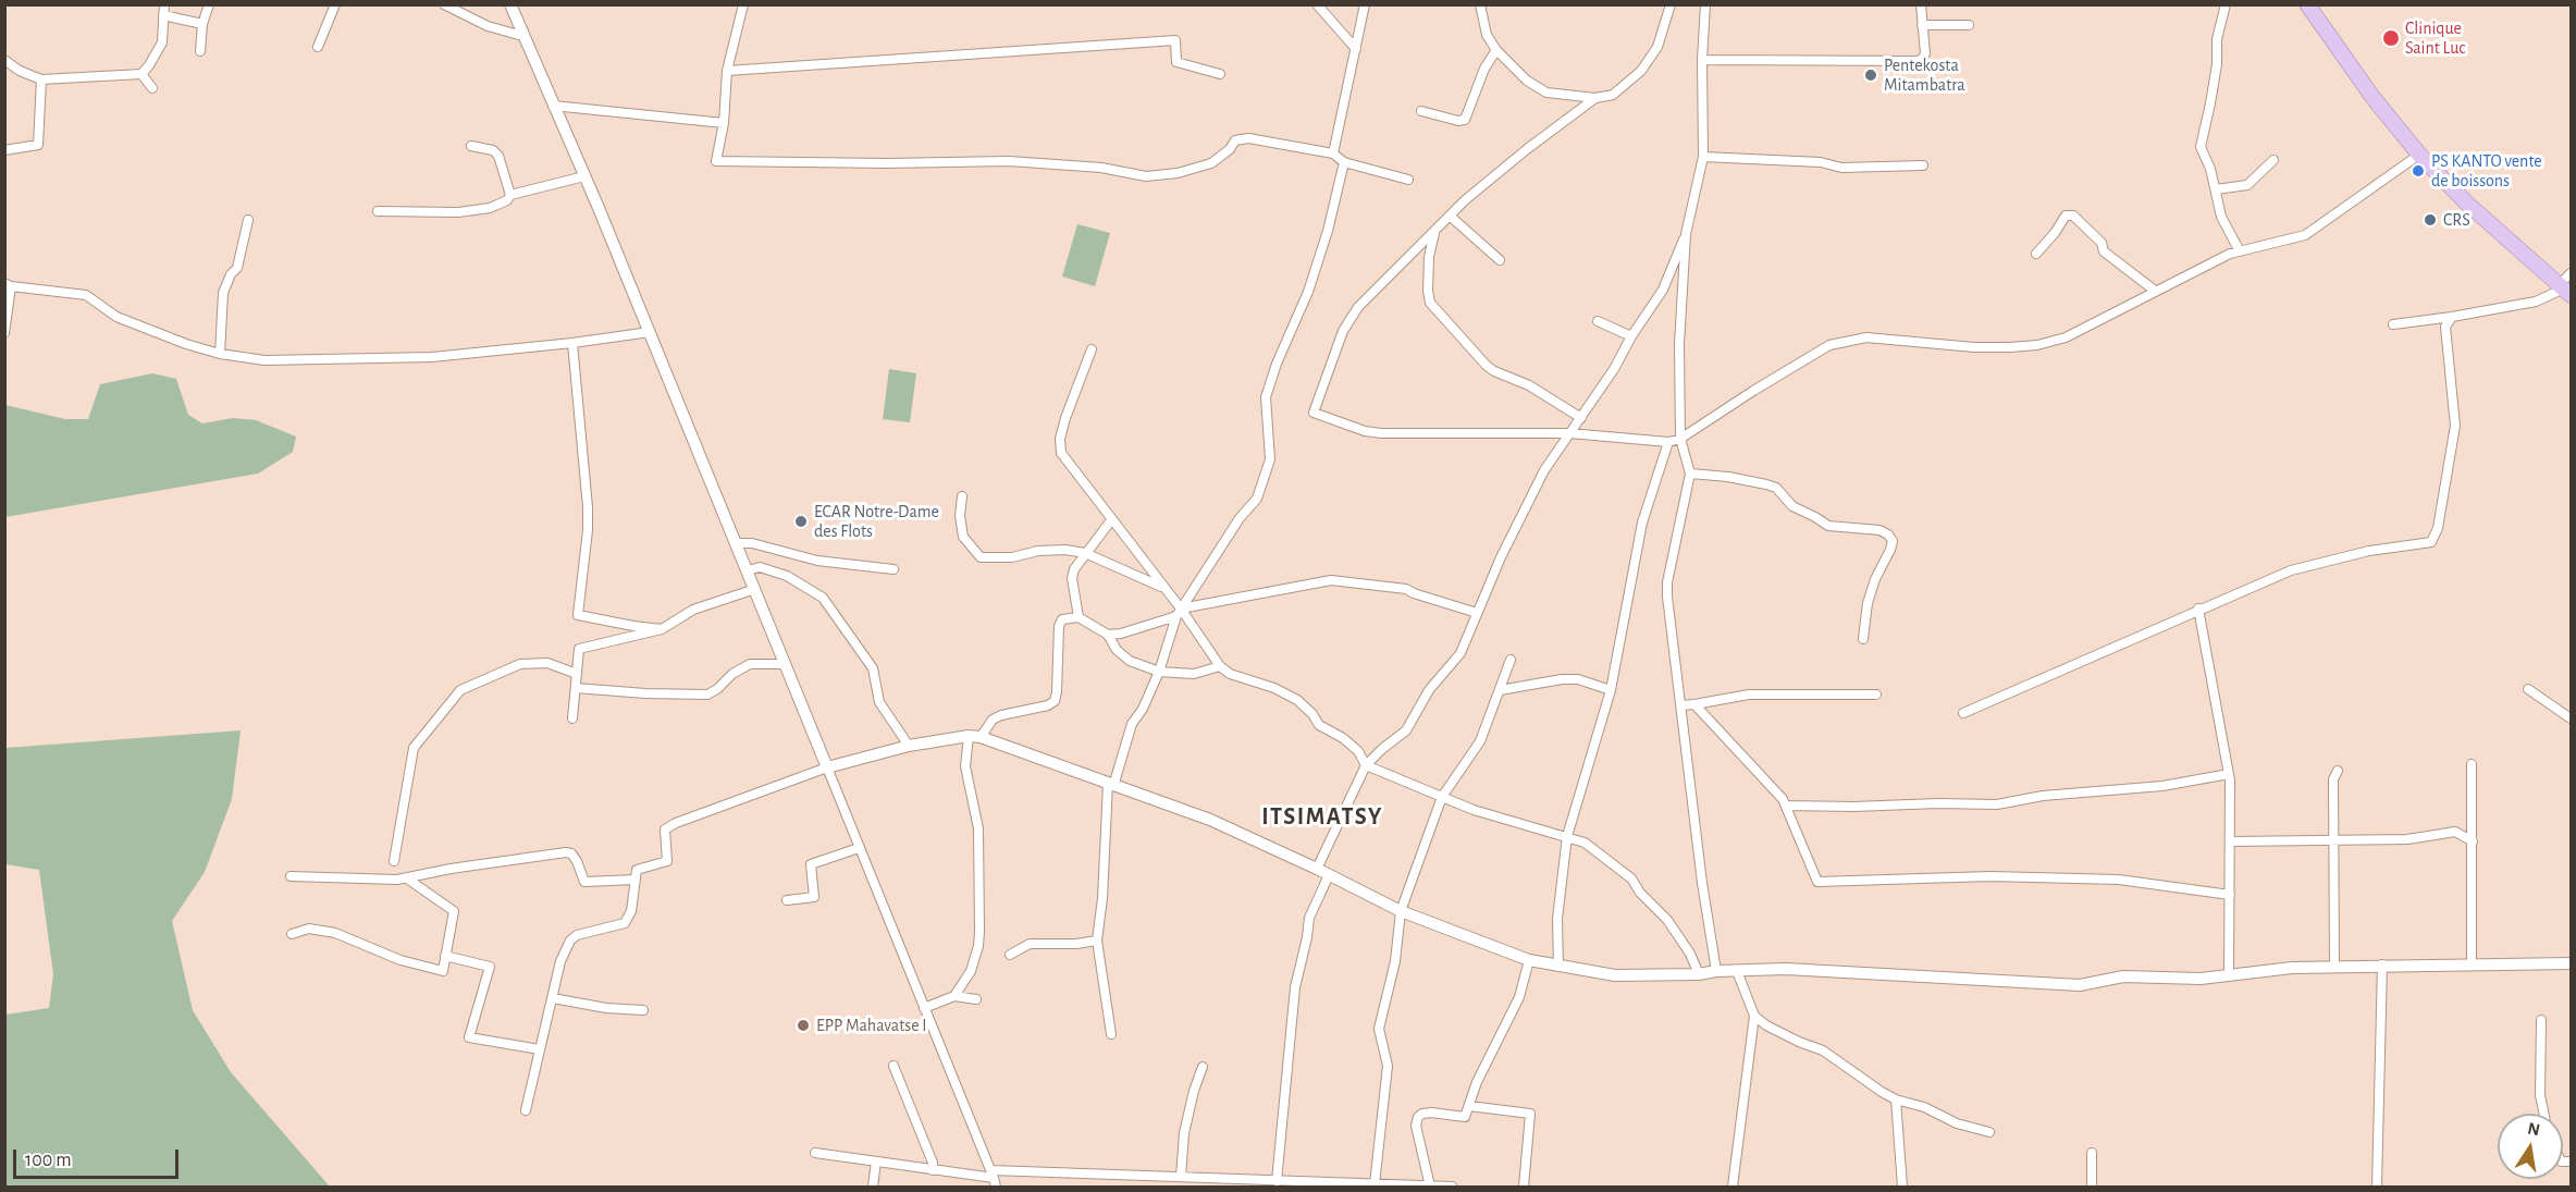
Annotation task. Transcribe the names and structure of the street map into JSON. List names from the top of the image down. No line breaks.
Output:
{"districts":["ITSIMATSY"],"places":["Clinique Saint Luc","Pentekosta Mitambatra","PS KANTO vente de boissons","CRS","ECAR Notre-Dame des Flots","EPP Mahavatse I"],"scale_bar":"100 m","north":"top"}
